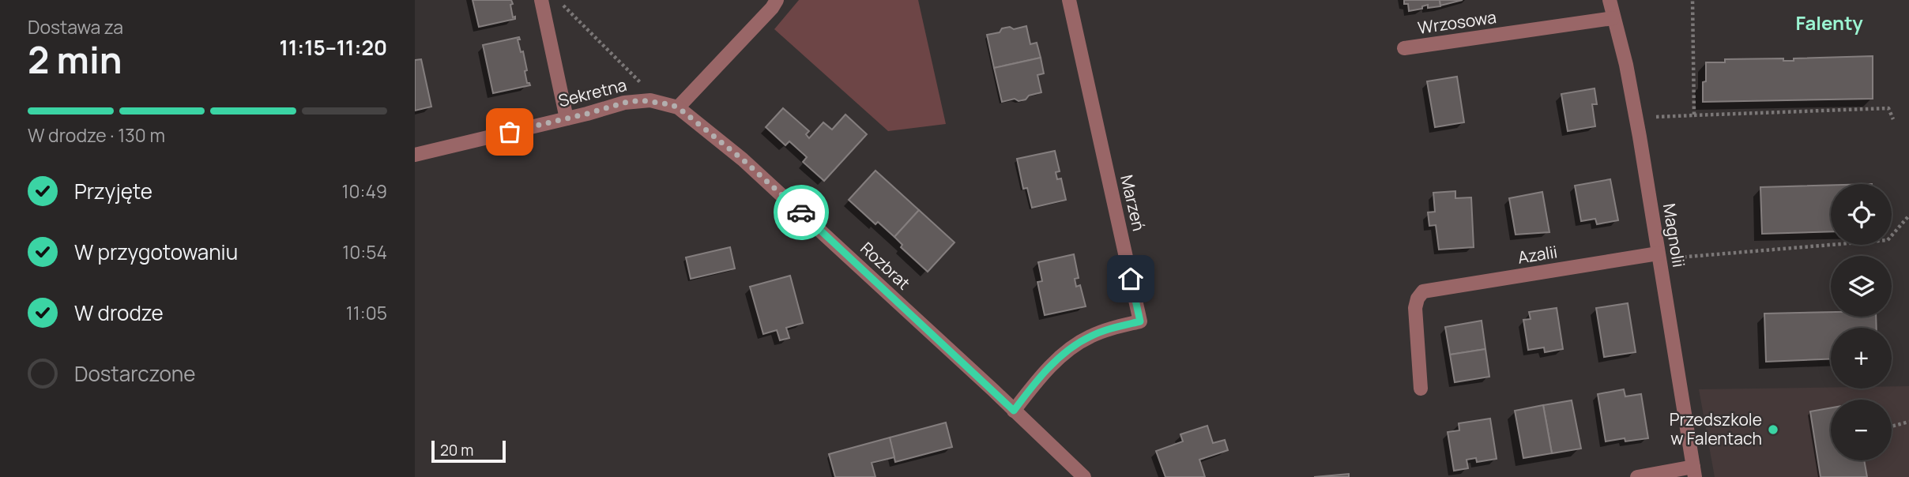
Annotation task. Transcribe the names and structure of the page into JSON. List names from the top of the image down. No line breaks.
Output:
{"streets":{"street":["Wrzosowa","Sekretna","Marzeń","Magnolii","Azalii","Rozbrat"]},"crossings":[["Wrzosowa","Magnolii"],["Sekretna","Rozbrat"],["Marzeń","Rozbrat"],["Magnolii","Azalii"]],"districts":["Falenty"],"places":["Przedszkole w Falentach"],"scale_bar":"20 m","page":{"heading":["2 min","Dostawa za","11:15–11:20"],"bar":"W drodze · 130 m","list":[["Przyjęte","10:49"],["W przygotowaniu","10:54"],["W drodze","11:05"],"Dostarczone"],"map_buttons":["+","−"],"scale":"20 m"}}
